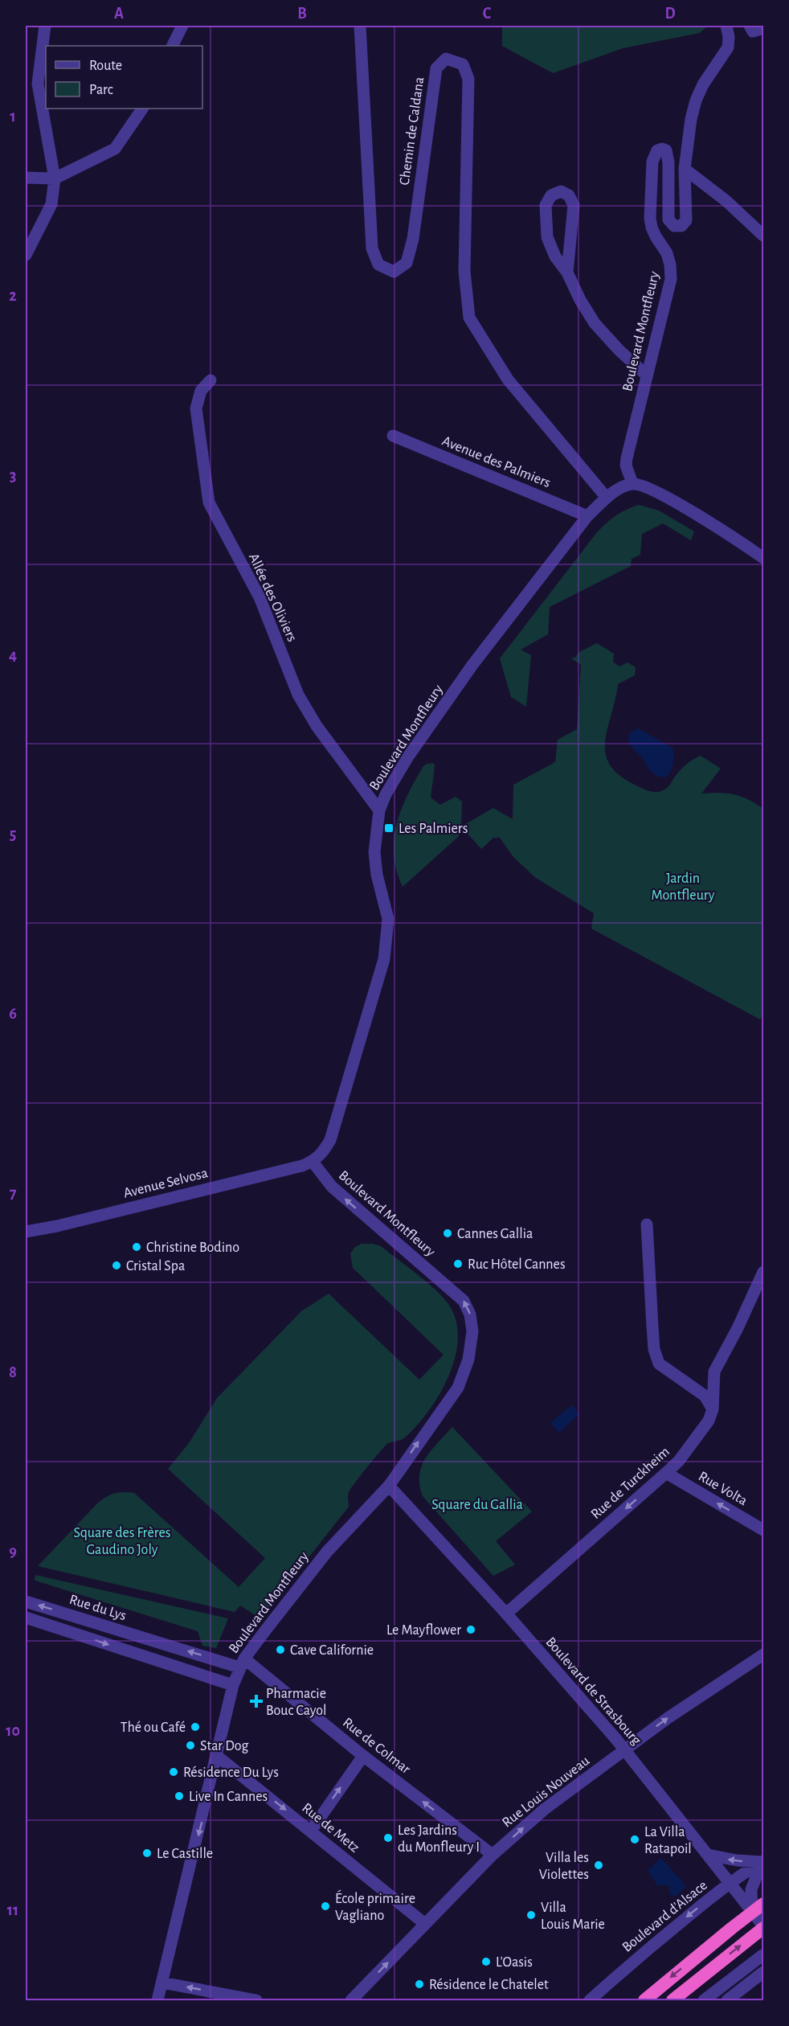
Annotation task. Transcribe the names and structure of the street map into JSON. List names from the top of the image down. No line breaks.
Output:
{"streets":{"street":["Chemin de Caldana","Boulevard Montfleury","Avenue des Palmiers","Allée des Oliviers","Avenue Selvosa","Rue de Turckheim","Rue Volta","Rue du Lys","Boulevard de Strasbourg","Rue de Colmar","Rue Louis Nouveau","Rue de Metz","Boulevard d'Alsace"]},"crossings":[["Chemin de Caldana","Boulevard Montfleury"],["Boulevard Montfleury","Avenue des Palmiers"],["Boulevard Montfleury","Allée des Oliviers"],["Boulevard Montfleury","Avenue Selvosa"],["Boulevard Montfleury","Rue du Lys"],["Boulevard Montfleury","Boulevard de Strasbourg"],["Boulevard Montfleury","Rue de Colmar"],["Boulevard Montfleury","Rue de Metz"],["Rue de Turckheim","Rue Volta"],["Rue de Turckheim","Boulevard de Strasbourg"],["Rue du Lys","Rue de Colmar"],["Boulevard de Strasbourg","Rue Louis Nouveau"],["Boulevard de Strasbourg","Boulevard d'Alsace"],["Rue de Colmar","Rue Louis Nouveau"],["Rue Louis Nouveau","Rue de Metz"]],"one_way":["Rue de Turckheim","Rue Volta","Rue de Colmar","Rue Louis Nouveau","Rue de Metz"],"parks":["Jardin Montfleury","Square du Gallia","Square des Frères Gaudino Joly"],"places":{"transit":["Les Palmiers"],"other":["Cannes Gallia","Christine Bodino","Ruc Hôtel Cannes","Cristal Spa","Le Mayflower","Cave Californie","Thé ou Café","Star Dog","Résidence Du Lys","Live In Cannes","Les Jardins du Monfleury I","La Villa Ratapoil","Le Castille","Villa les Violettes","École primaire Vagliano","Villa Louis Marie","L'Oasis","Résidence le Chatelet"],"health":["Pharmacie Bouc Cayol"]},"legend":["Route","Parc"],"grid":{"columns":["A","B","C","D"],"rows":["1","2","3","4","5","6","7","8","9","10","11"]}}
